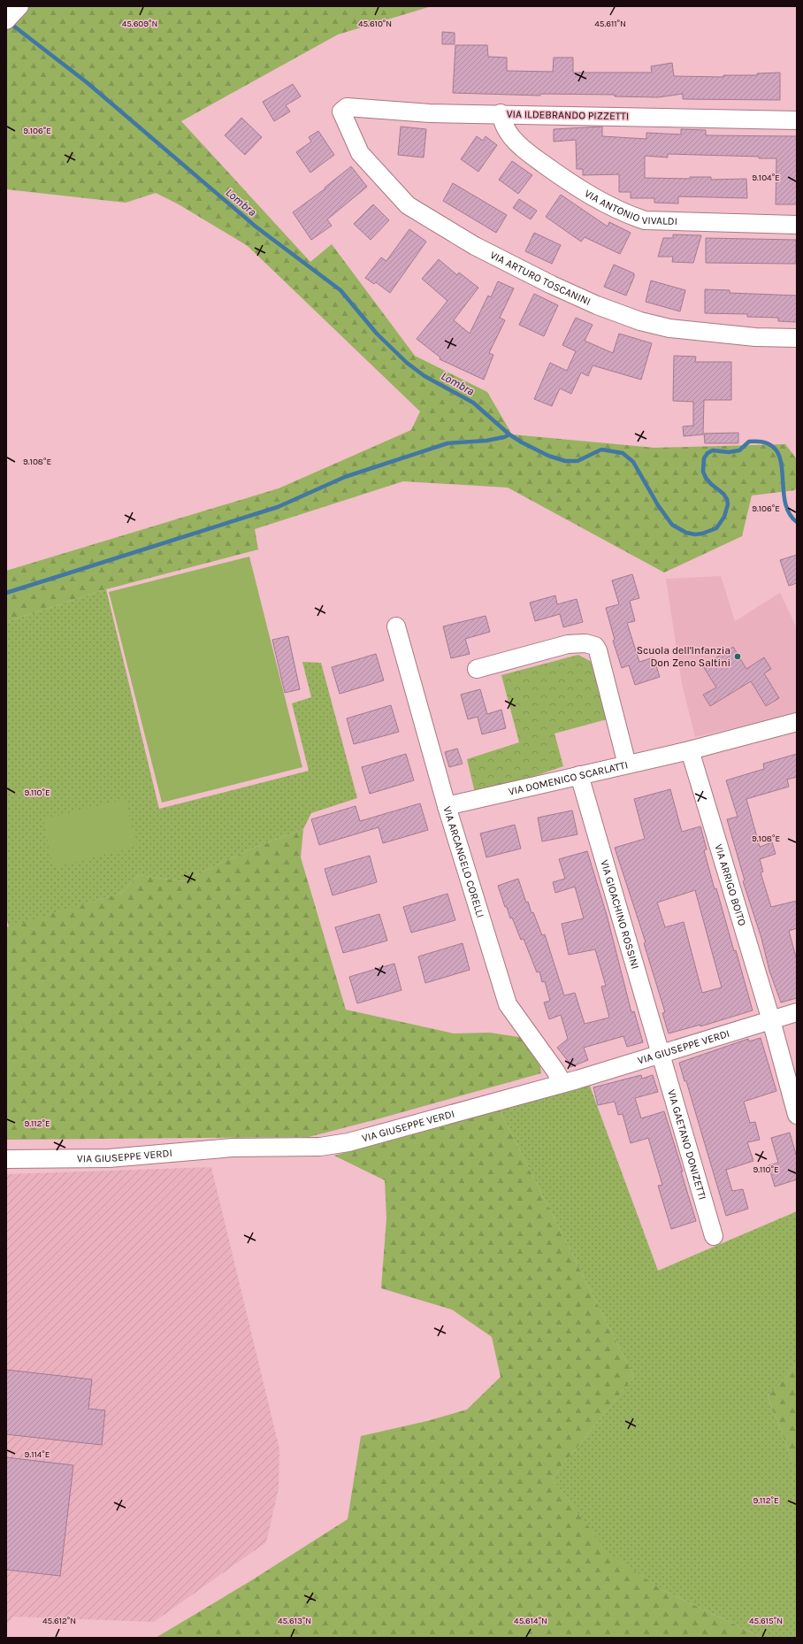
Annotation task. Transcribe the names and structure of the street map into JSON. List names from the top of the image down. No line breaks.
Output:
{"streets":{"street":["VIA ILDEBRANDO PIZZETTI","VIA ANTONIO VIVALDI","VIA ARTURO TOSCANINI","VIA DOMENICO SCARLATTI","VIA ARCANGELO CORELLI","VIA ARRIGO BOITO","VIA GIOACHINO ROSSINI","VIA GIUSEPPE VERDI","VIA GAETANO DONIZETTI"]},"crossings":[["VIA ILDEBRANDO PIZZETTI","VIA ANTONIO VIVALDI"],["VIA ILDEBRANDO PIZZETTI","VIA ARTURO TOSCANINI"],["VIA DOMENICO SCARLATTI","VIA ARCANGELO CORELLI"],["VIA DOMENICO SCARLATTI","VIA ARRIGO BOITO"],["VIA DOMENICO SCARLATTI","VIA GIOACHINO ROSSINI"],["VIA ARCANGELO CORELLI","VIA GIUSEPPE VERDI"],["VIA ARRIGO BOITO","VIA GIUSEPPE VERDI"],["VIA GIOACHINO ROSSINI","VIA GIUSEPPE VERDI"],["VIA GIOACHINO ROSSINI","VIA GAETANO DONIZETTI"],["VIA GIUSEPPE VERDI","VIA GAETANO DONIZETTI"]],"water":["Lombra"],"places":["Scuola dell'Infanzia Don Zeno Saltini"],"coordinates":["45.609°N","45.610°N","45.611°N","9.106°E","9.104°E","9.108°E","9.110°E","9.112°E","9.114°E","45.612°N","45.613°N","45.614°N","45.615°N"]}
